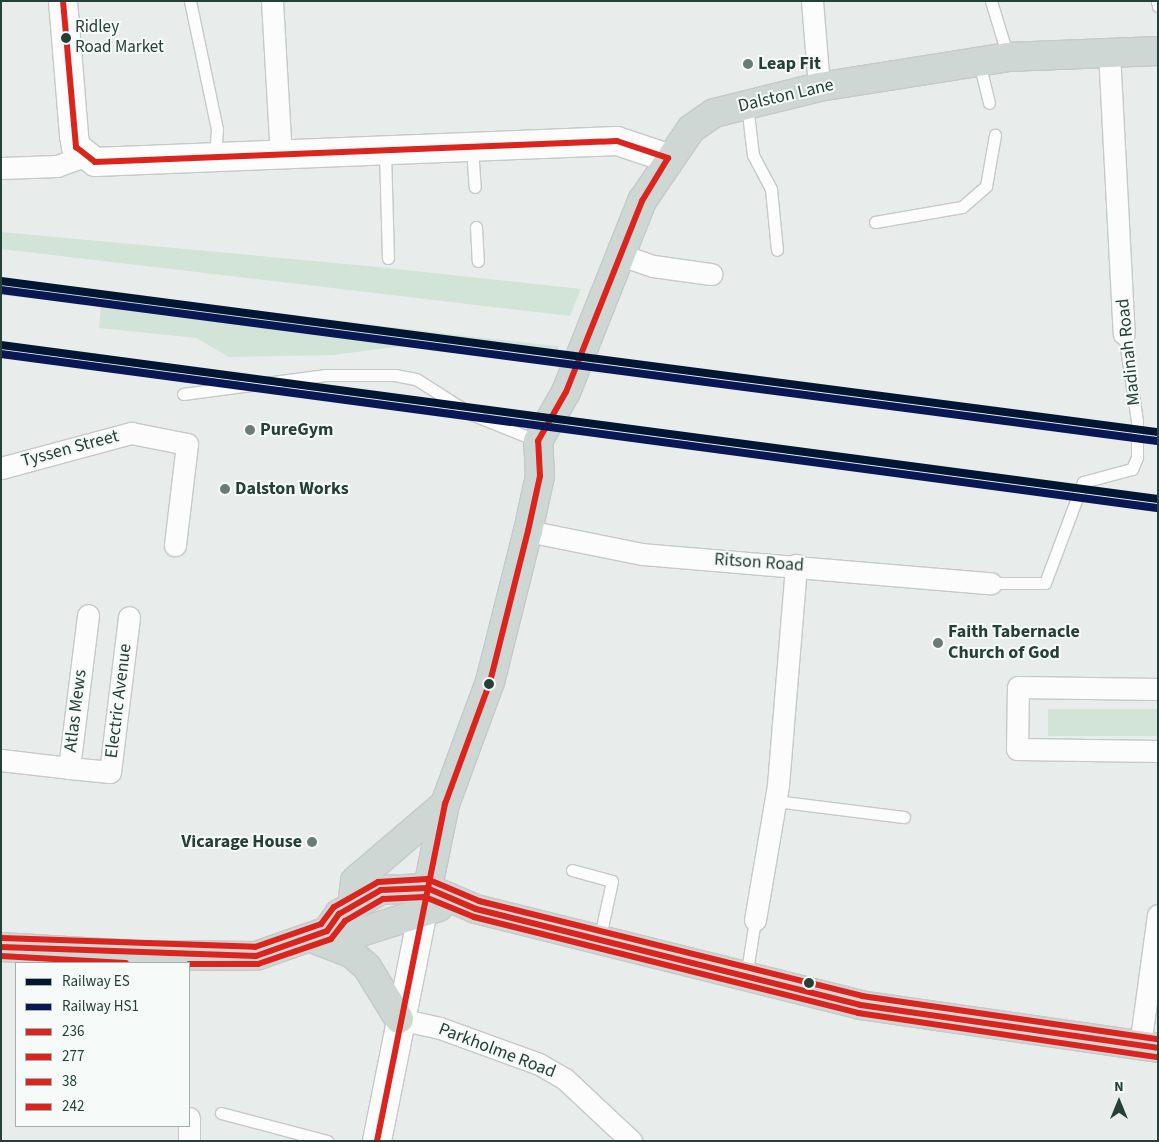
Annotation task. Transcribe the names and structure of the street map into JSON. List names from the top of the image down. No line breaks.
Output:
{"streets":{"main road":["Dalston Lane"],"street":["Madinah Road","Tyssen Street","Ritson Road","Electric Avenue","Atlas Mews","Parkholme Road"]},"crossings":[["Dalston Lane","Madinah Road"],["Dalston Lane","Ritson Road"],["Madinah Road","Ritson Road"],["Electric Avenue","Atlas Mews"]],"places":["Ridley Road Market","Leap Fit","PureGym","Dalston Works","Faith Tabernacle Church of God","Vicarage House"],"lines":["transit line 236","rail line ES","rail line HS1","transit line 242","transit line 277","transit line 38"],"legend":["Railway ES","Railway HS1","236","277","38","242"],"north":"top"}
